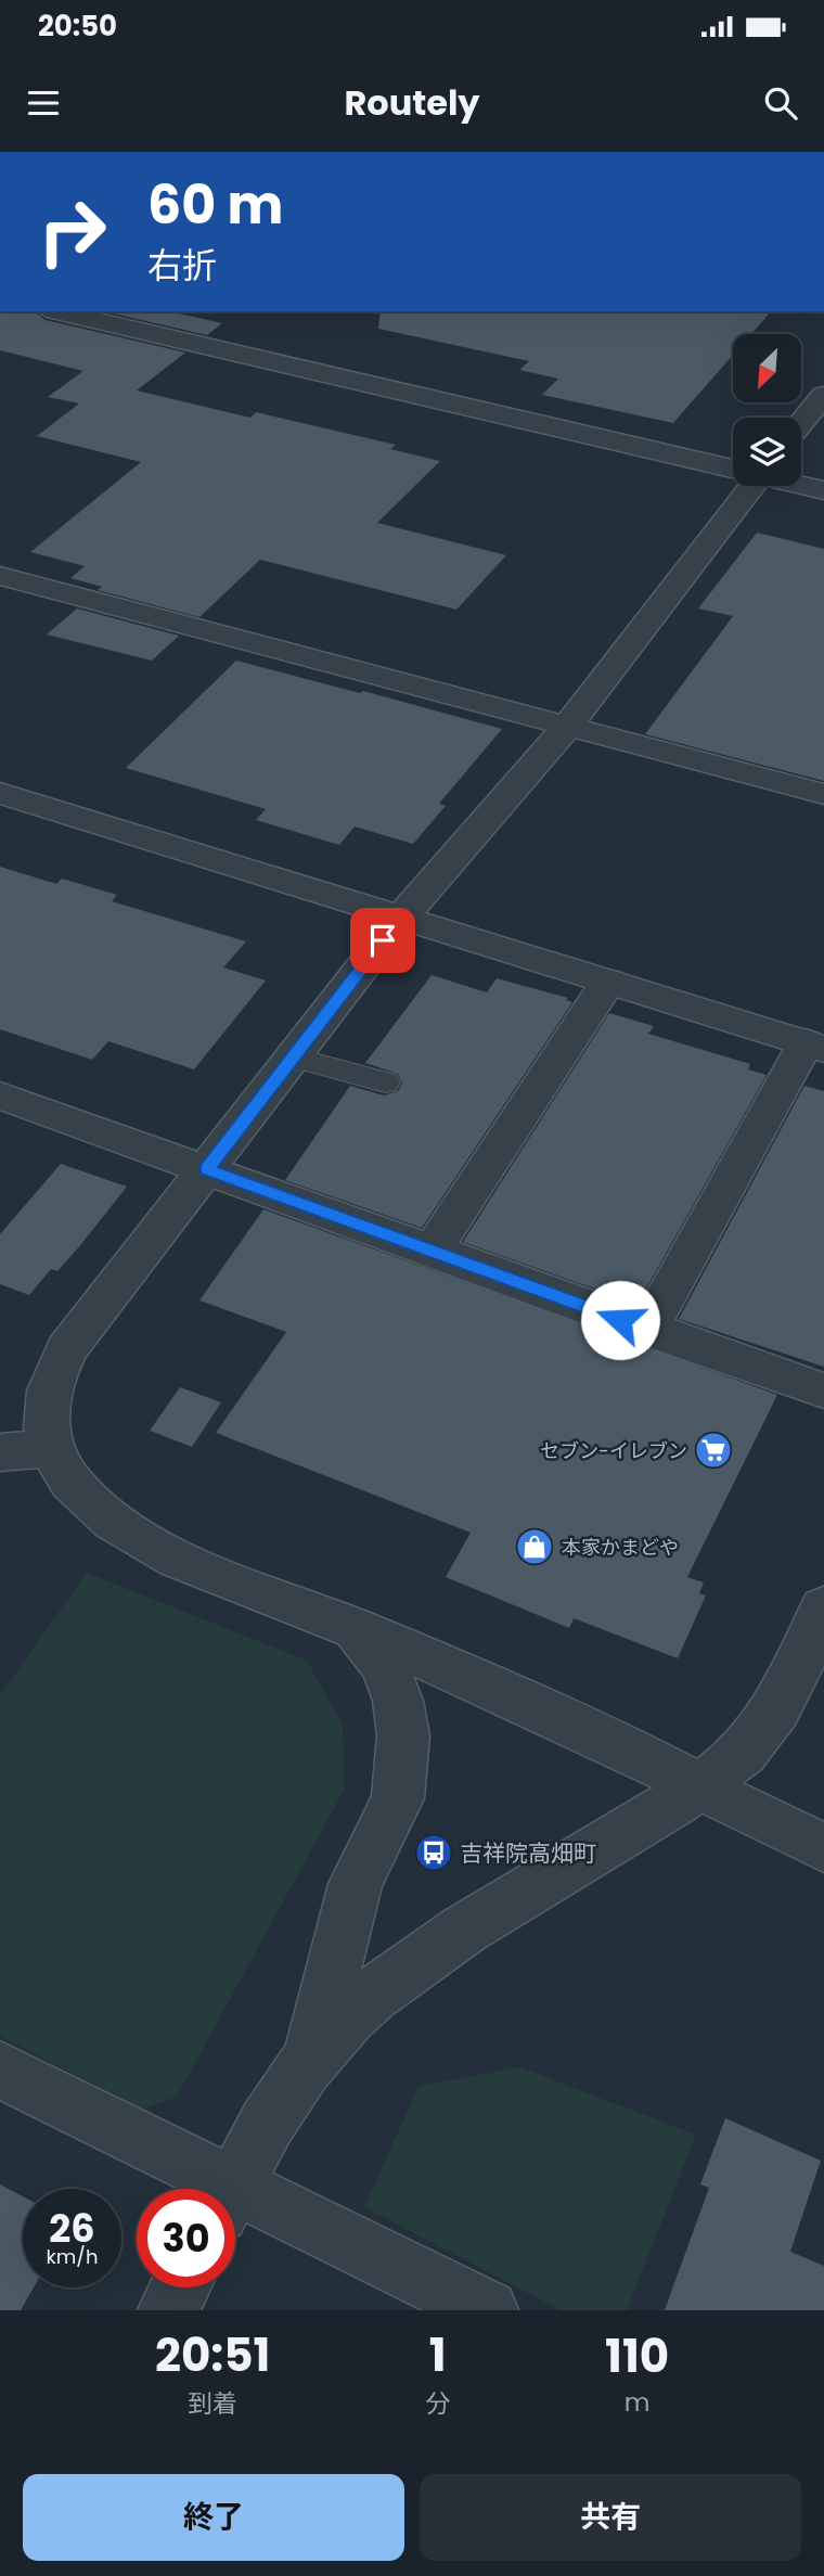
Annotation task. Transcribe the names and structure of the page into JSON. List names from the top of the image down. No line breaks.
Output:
{"places":{"supermarket":["セブン-イレブン"],"shop":["本家かまどや"],"bus stop":["吉祥院高畑町"]},"north":"bottom left","page":{"status":"20:50","header":"Routely","turn":["60 m","右折"],"speed":"26 km/h","limit":"30","eta":["20:51","到着","1","分","110","m"],"buttons":["終了","共有"]}}
